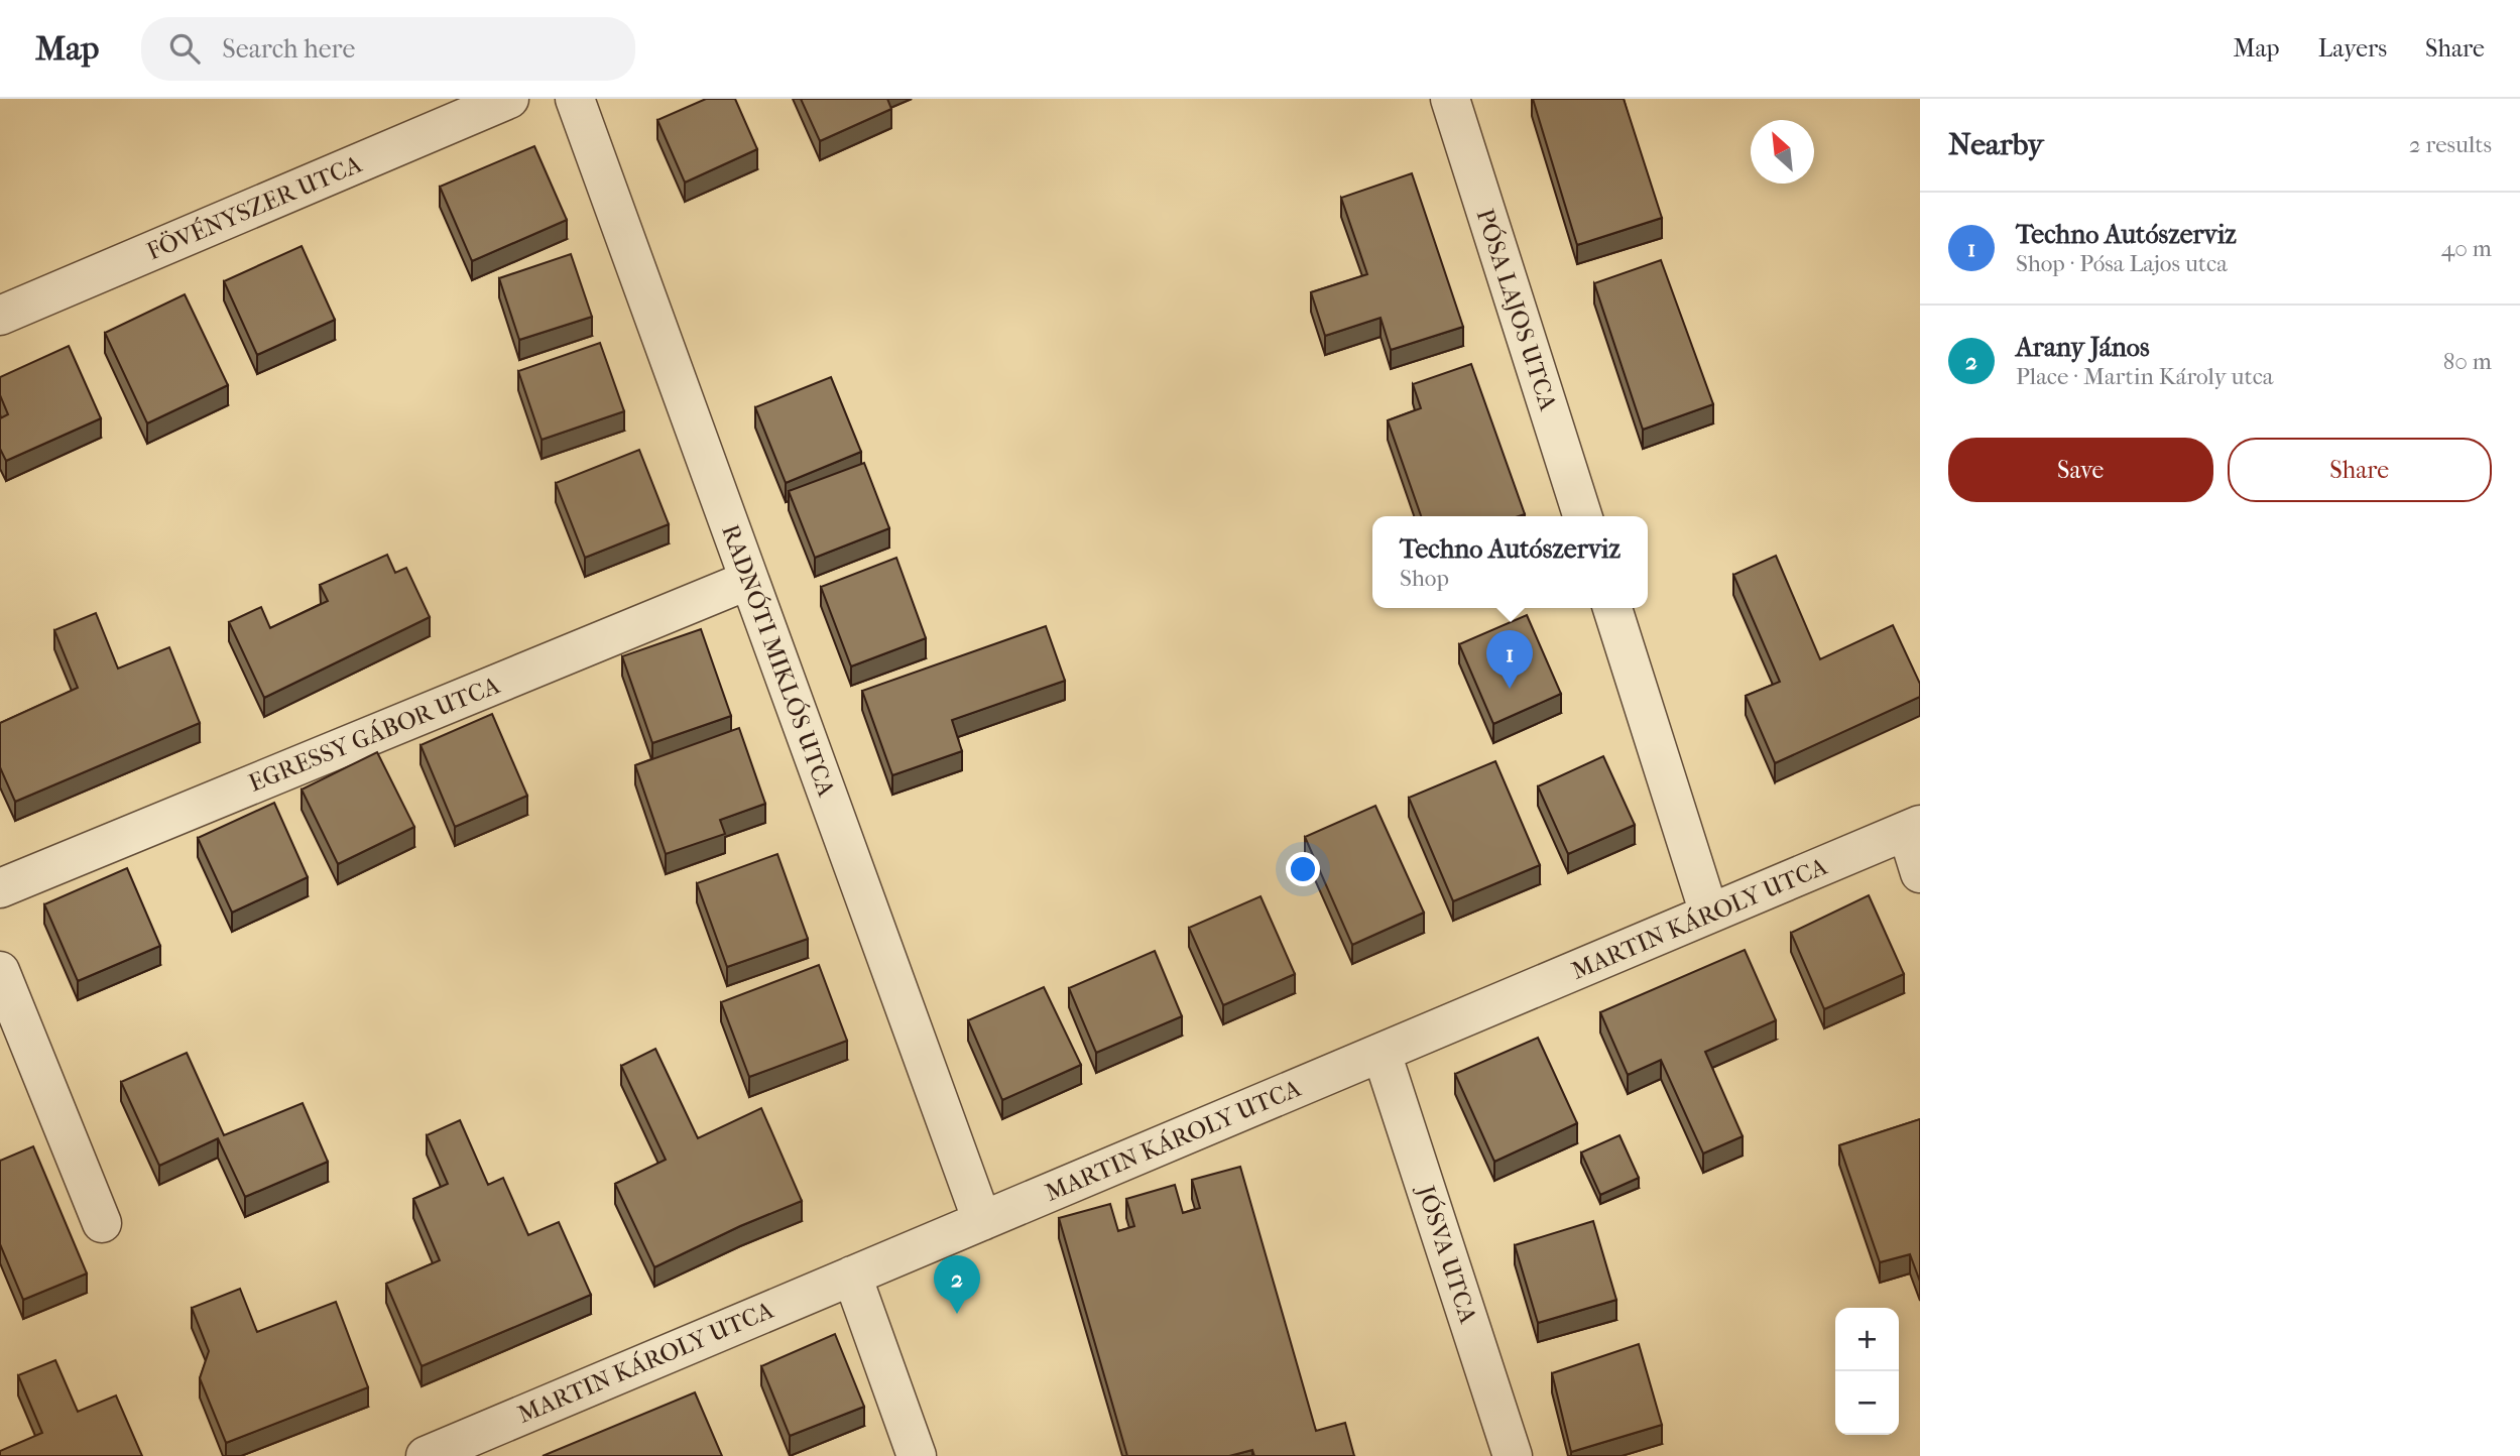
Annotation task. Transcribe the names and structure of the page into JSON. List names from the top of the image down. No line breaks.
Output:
{"streets":{"street":["FÖVÉNYSZER UTCA","PÓSA LAJOS UTCA","RADNÓTI MIKLÓS UTCA","EGRESSY GÁBOR UTCA","MARTIN KÁROLY UTCA","JÓSVA UTCA"]},"crossings":[["RADNÓTI MIKLÓS UTCA","EGRESSY GÁBOR UTCA"],["RADNÓTI MIKLÓS UTCA","MARTIN KÁROLY UTCA"],["MARTIN KÁROLY UTCA","JÓSVA UTCA"]],"north":"top left","page":{"header":"Map","search":"Search here","nav":["Map","Layers","Share"],"heading":["Nearby","2 results"],"list":[{"mark":"1","name":"Techno Autószerviz","note":"Shop · Pósa Lajos utca","value":"40 m"},{"mark":"2","name":"Arany János","note":"Place · Martin Károly utca","value":"80 m"}],"buttons":["Save","Share"],"popup":["Techno Autószerviz","Shop"],"pins":["1","2"],"map_buttons":["+","−"]}}
